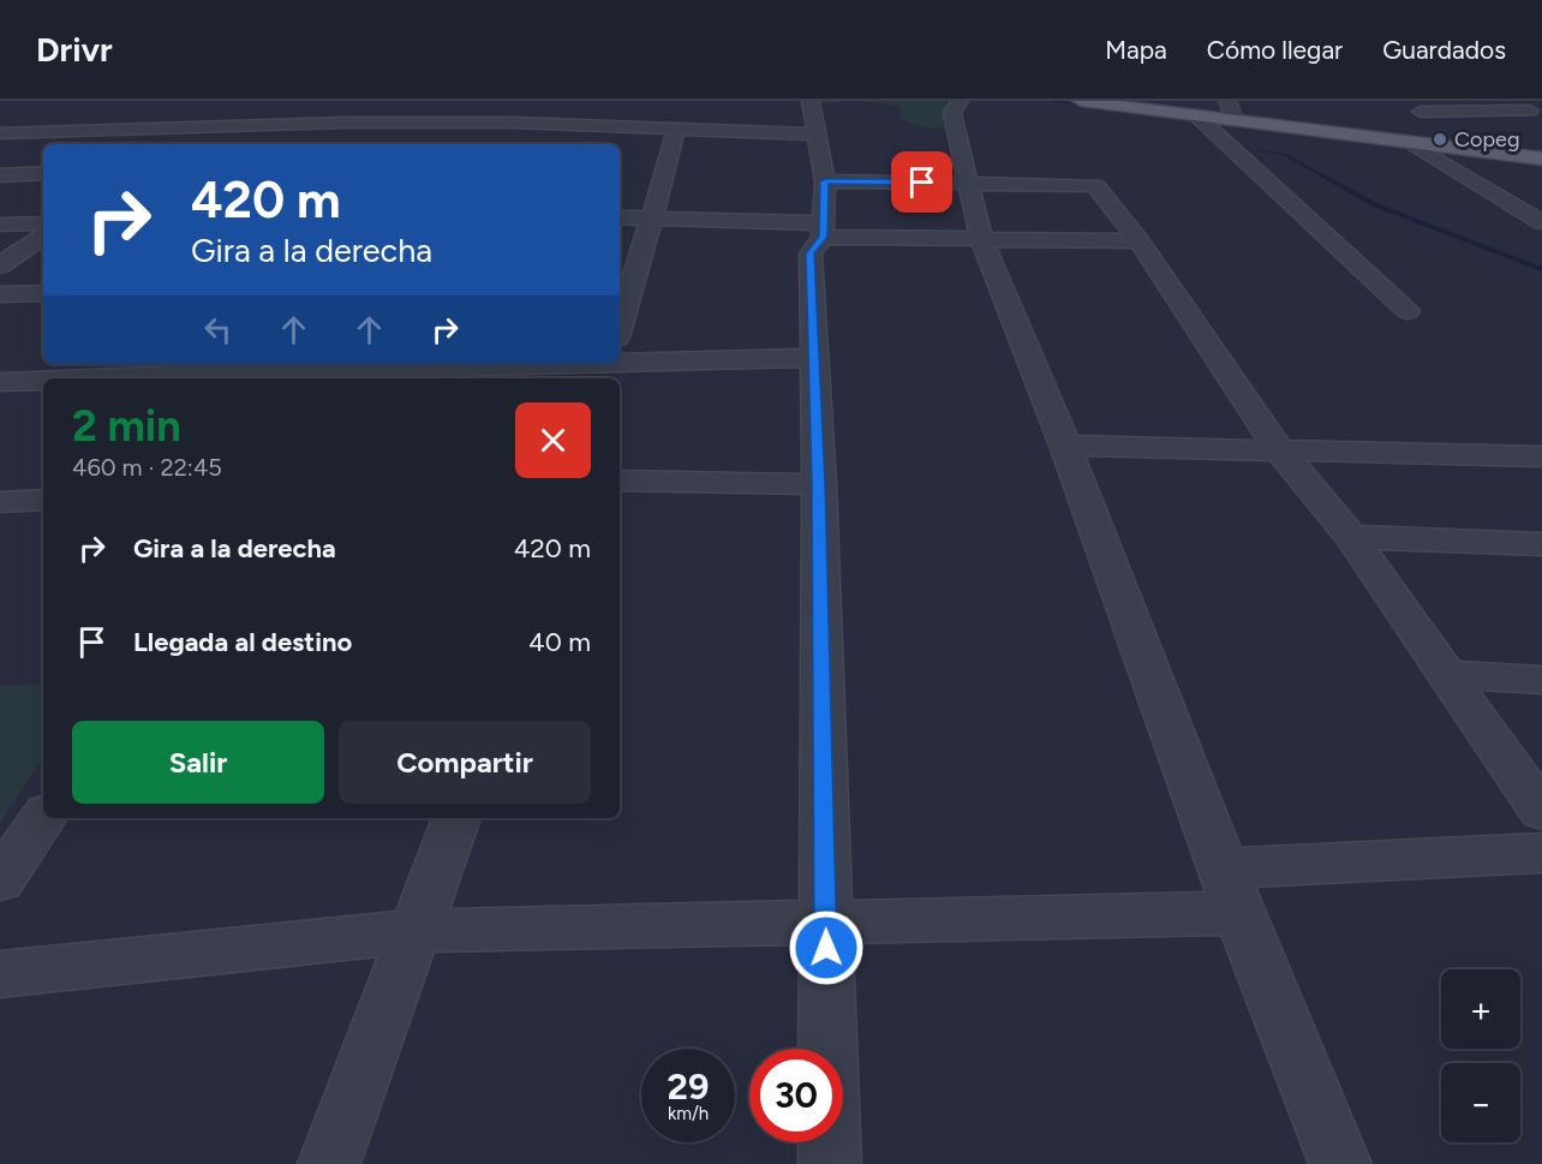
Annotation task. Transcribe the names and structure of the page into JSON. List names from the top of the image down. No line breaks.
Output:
{"places":["Copeg"],"page":{"header":"Drivr","nav":["Mapa","Cómo llegar","Guardados"],"turn":["420 m","Gira a la derecha"],"heading":["2 min","460 m · 22:45"],"list":[{"name":"Gira a la derecha","value":"420 m"},{"name":"Llegada al destino","value":"40 m"}],"buttons":["Salir","Compartir"],"map_buttons":["+","−"],"speed":"29 km/h","limit":"30"}}
